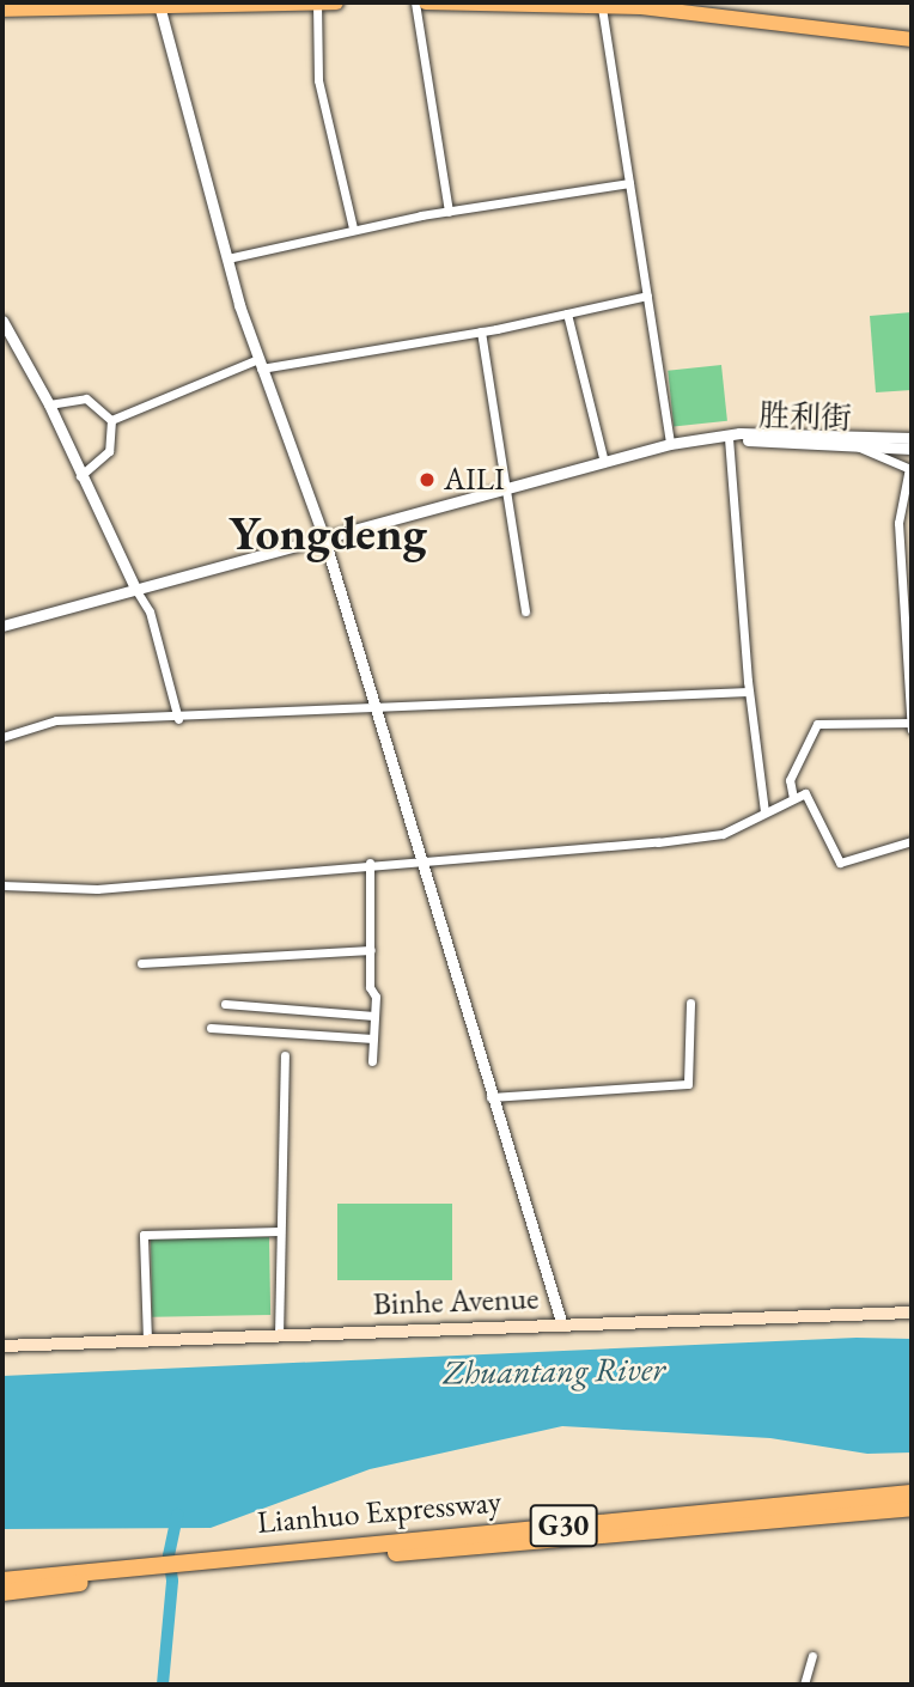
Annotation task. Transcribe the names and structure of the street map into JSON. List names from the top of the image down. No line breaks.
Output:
{"streets":{"highway":["Lianhuo Expressway","G30"],"main road":["Binhe Avenue"],"street":["胜利街"]},"districts":["Yongdeng"],"water":["Zhuantang River"],"places":["AILI"]}
